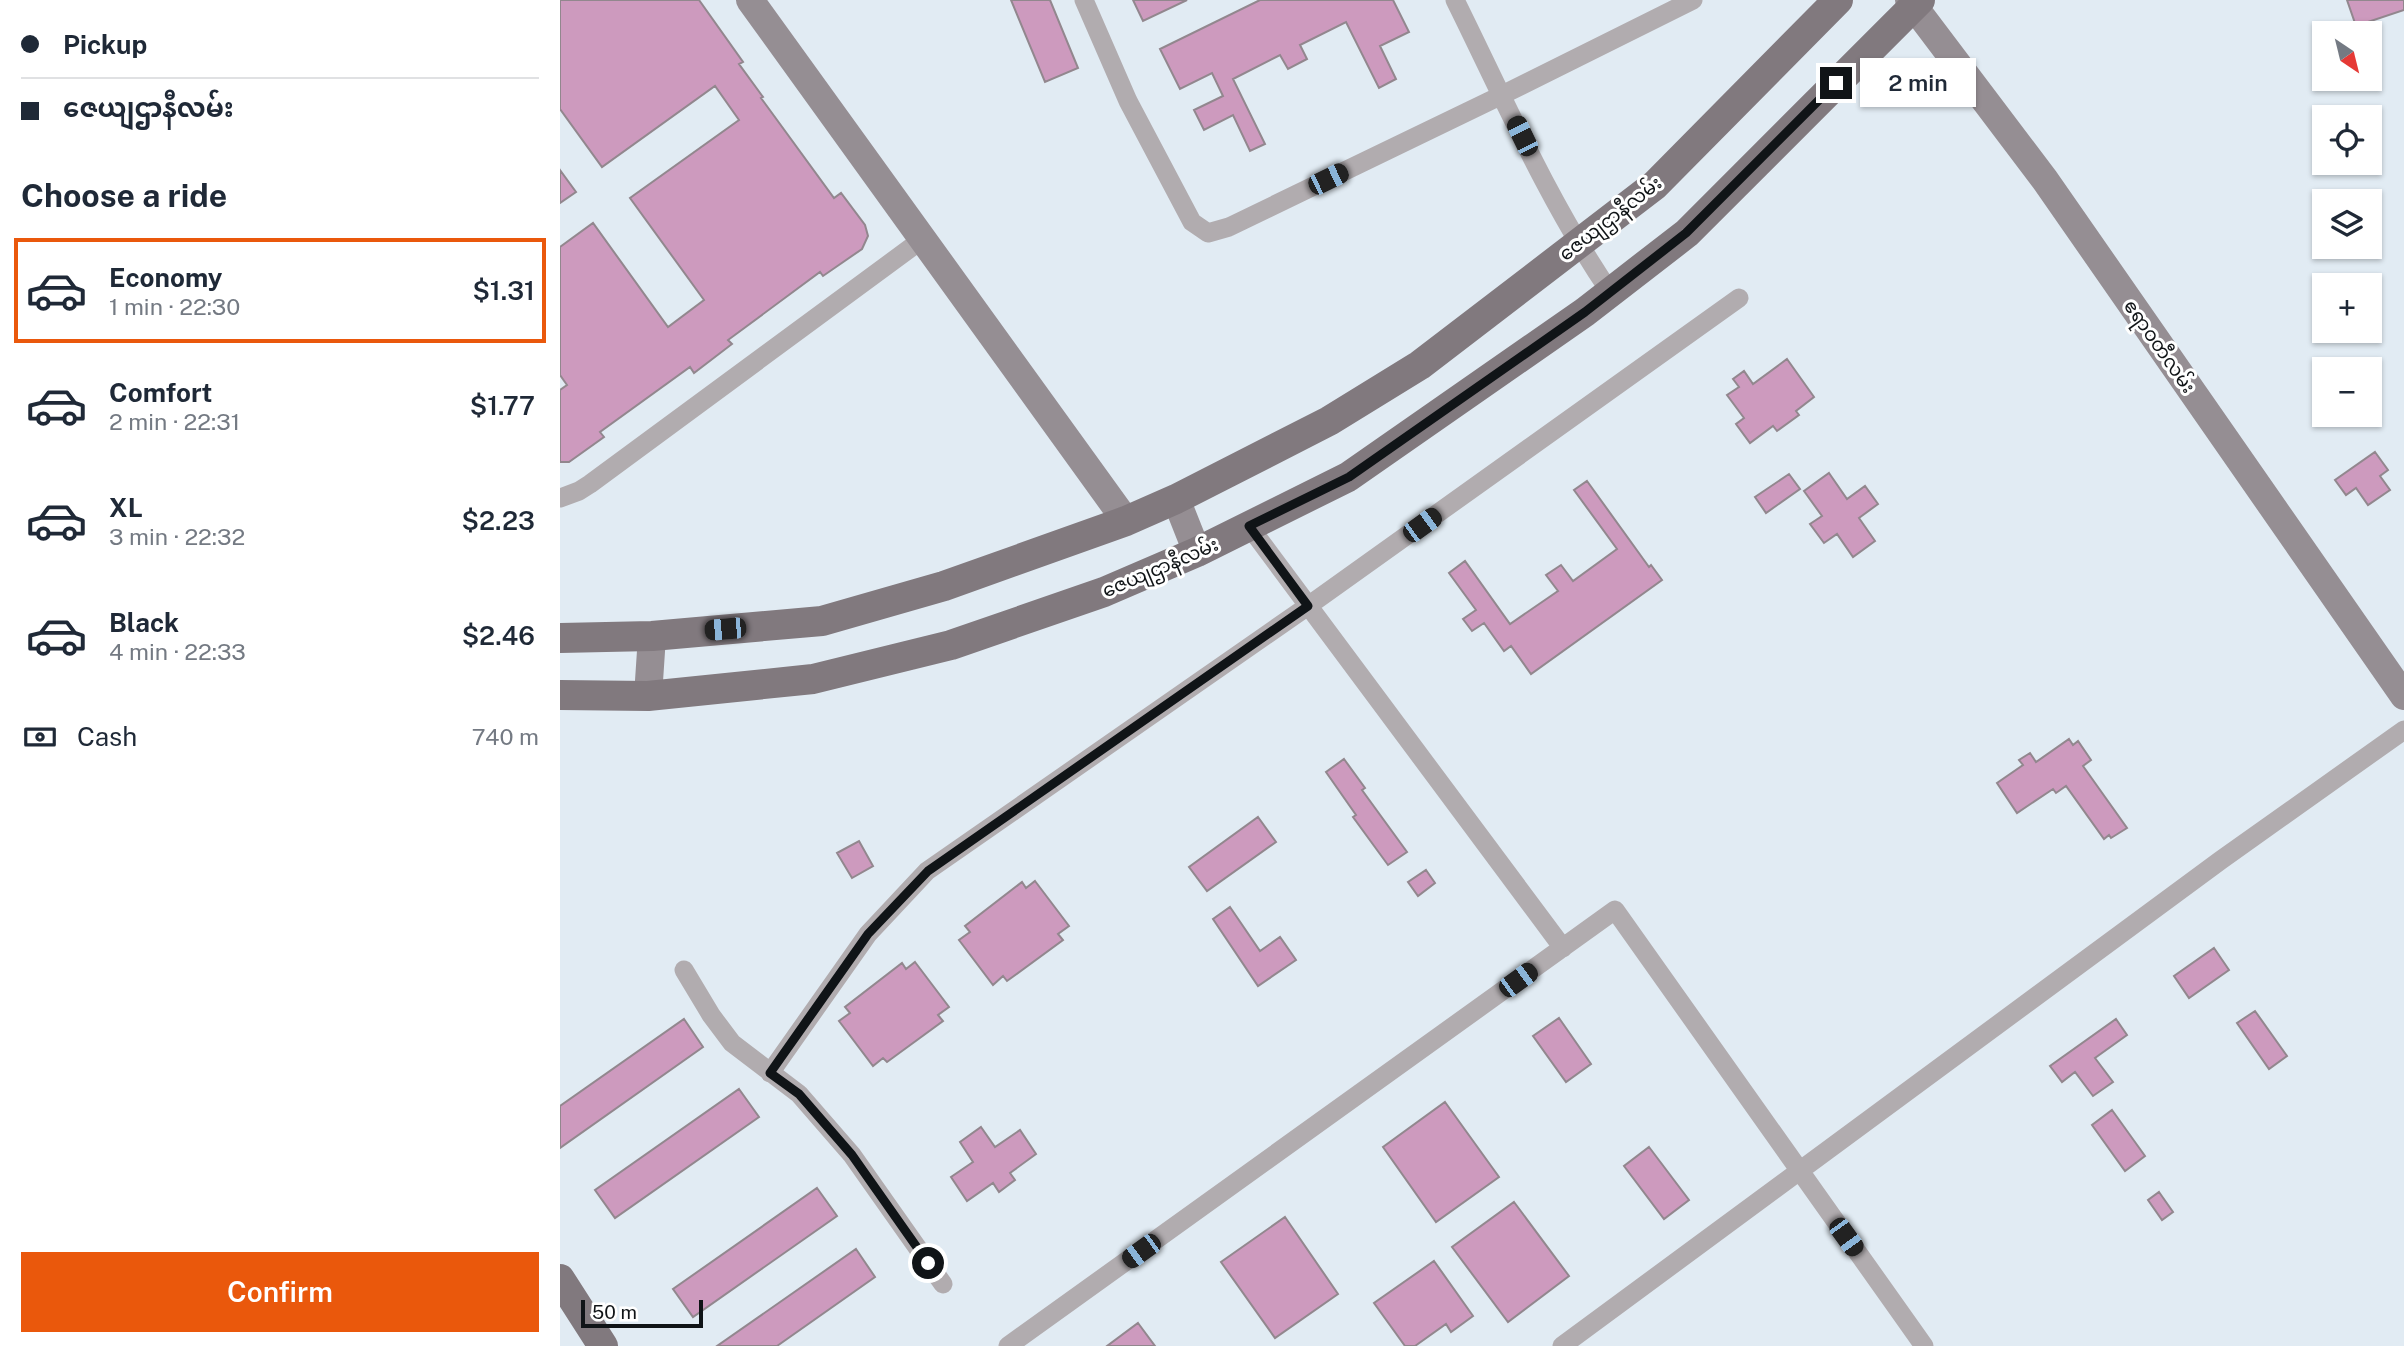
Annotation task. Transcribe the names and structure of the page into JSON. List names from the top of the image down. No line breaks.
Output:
{"streets":{"main road":["ဇေယျဌာနီလမ်း"],"street":["ဧရာဝတီလမ်း"]},"crossings":[["ဇေယျဌာနီလမ်း","ဧရာဝတီလမ်း"]],"scale_bar":"50 m","north":"bottom right","page":{"banner":["Pickup","ဇေယျဌာနီလမ်း"],"map_buttons":["+","−"],"bubble":"2 min","heading":"Choose a ride","list":[{"name":"Economy","note":"1 min · 22:30","value":"$1.31"},{"name":"Comfort","note":"2 min · 22:31","value":"$1.77"},{"name":"XL","note":"3 min · 22:32","value":"$2.23"},{"name":"Black","note":"4 min · 22:33","value":"$2.46"}],"pay":["Cash","740 m"],"buttons":"Confirm","scale":"50 m"}}
